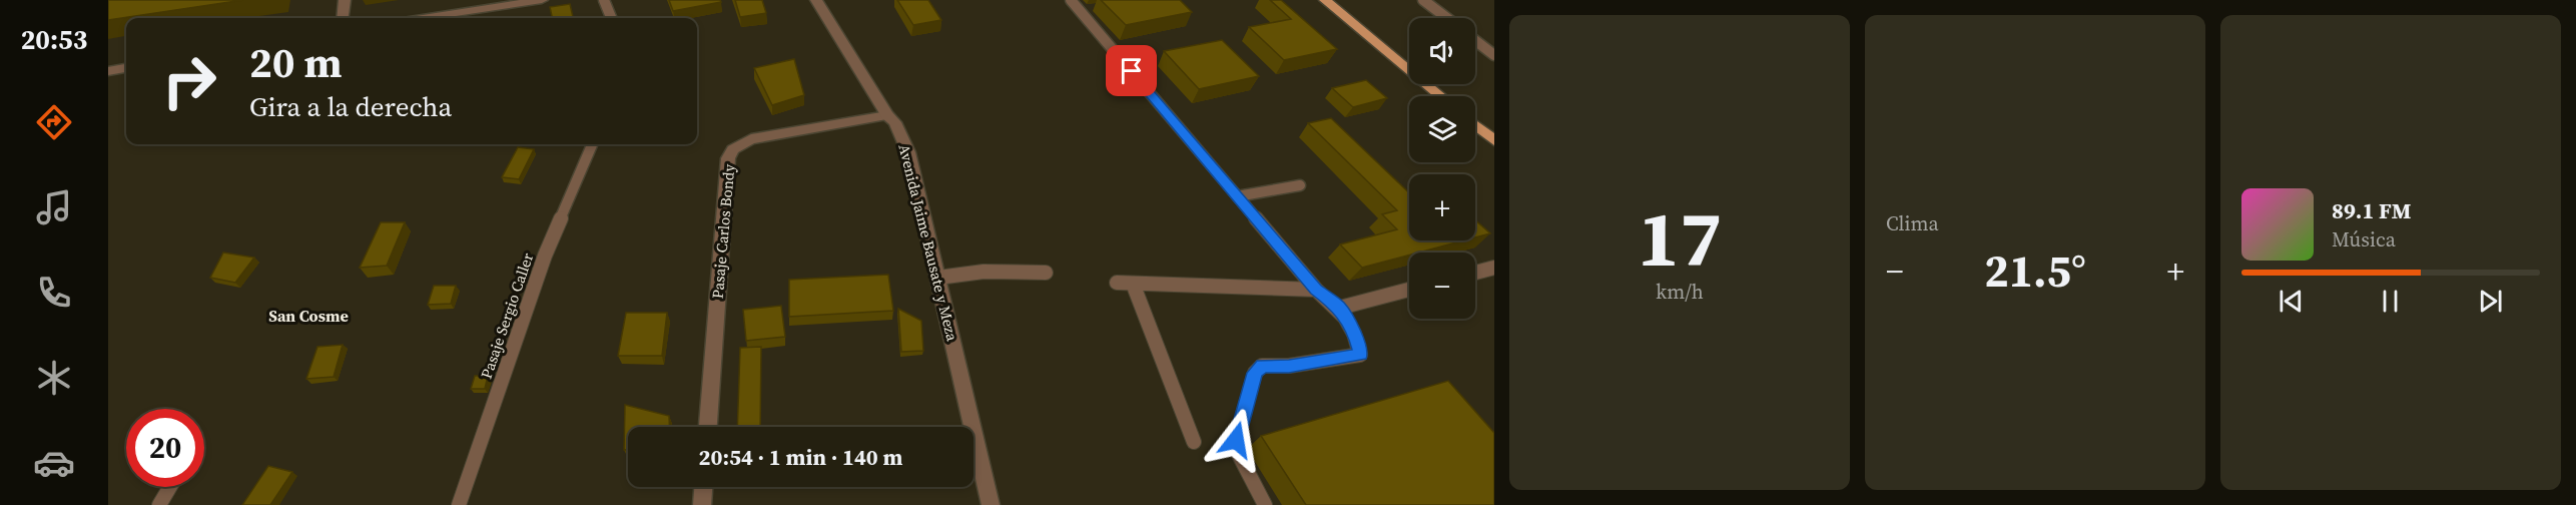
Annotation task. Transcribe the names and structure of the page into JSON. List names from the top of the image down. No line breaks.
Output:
{"streets":{"street":["Pasaje Carlos Bondy","Avenida Jaime Bausate y Meza"],"lane":["Pasaje Sergio Caller"]},"crossings":[["Pasaje Carlos Bondy","Avenida Jaime Bausate y Meza"]],"districts":["San Cosme"],"page":{"tabs":"20:53","tile":[["17","km/h"],"Clima"],"map_buttons":["+","−"],"turn":["20 m","Gira a la derecha"],"song":["89.1 FM","Música"],"heat":["−","21.5°","+"],"limit":"20","trip":"20:54 · 1 min · 140 m"}}
